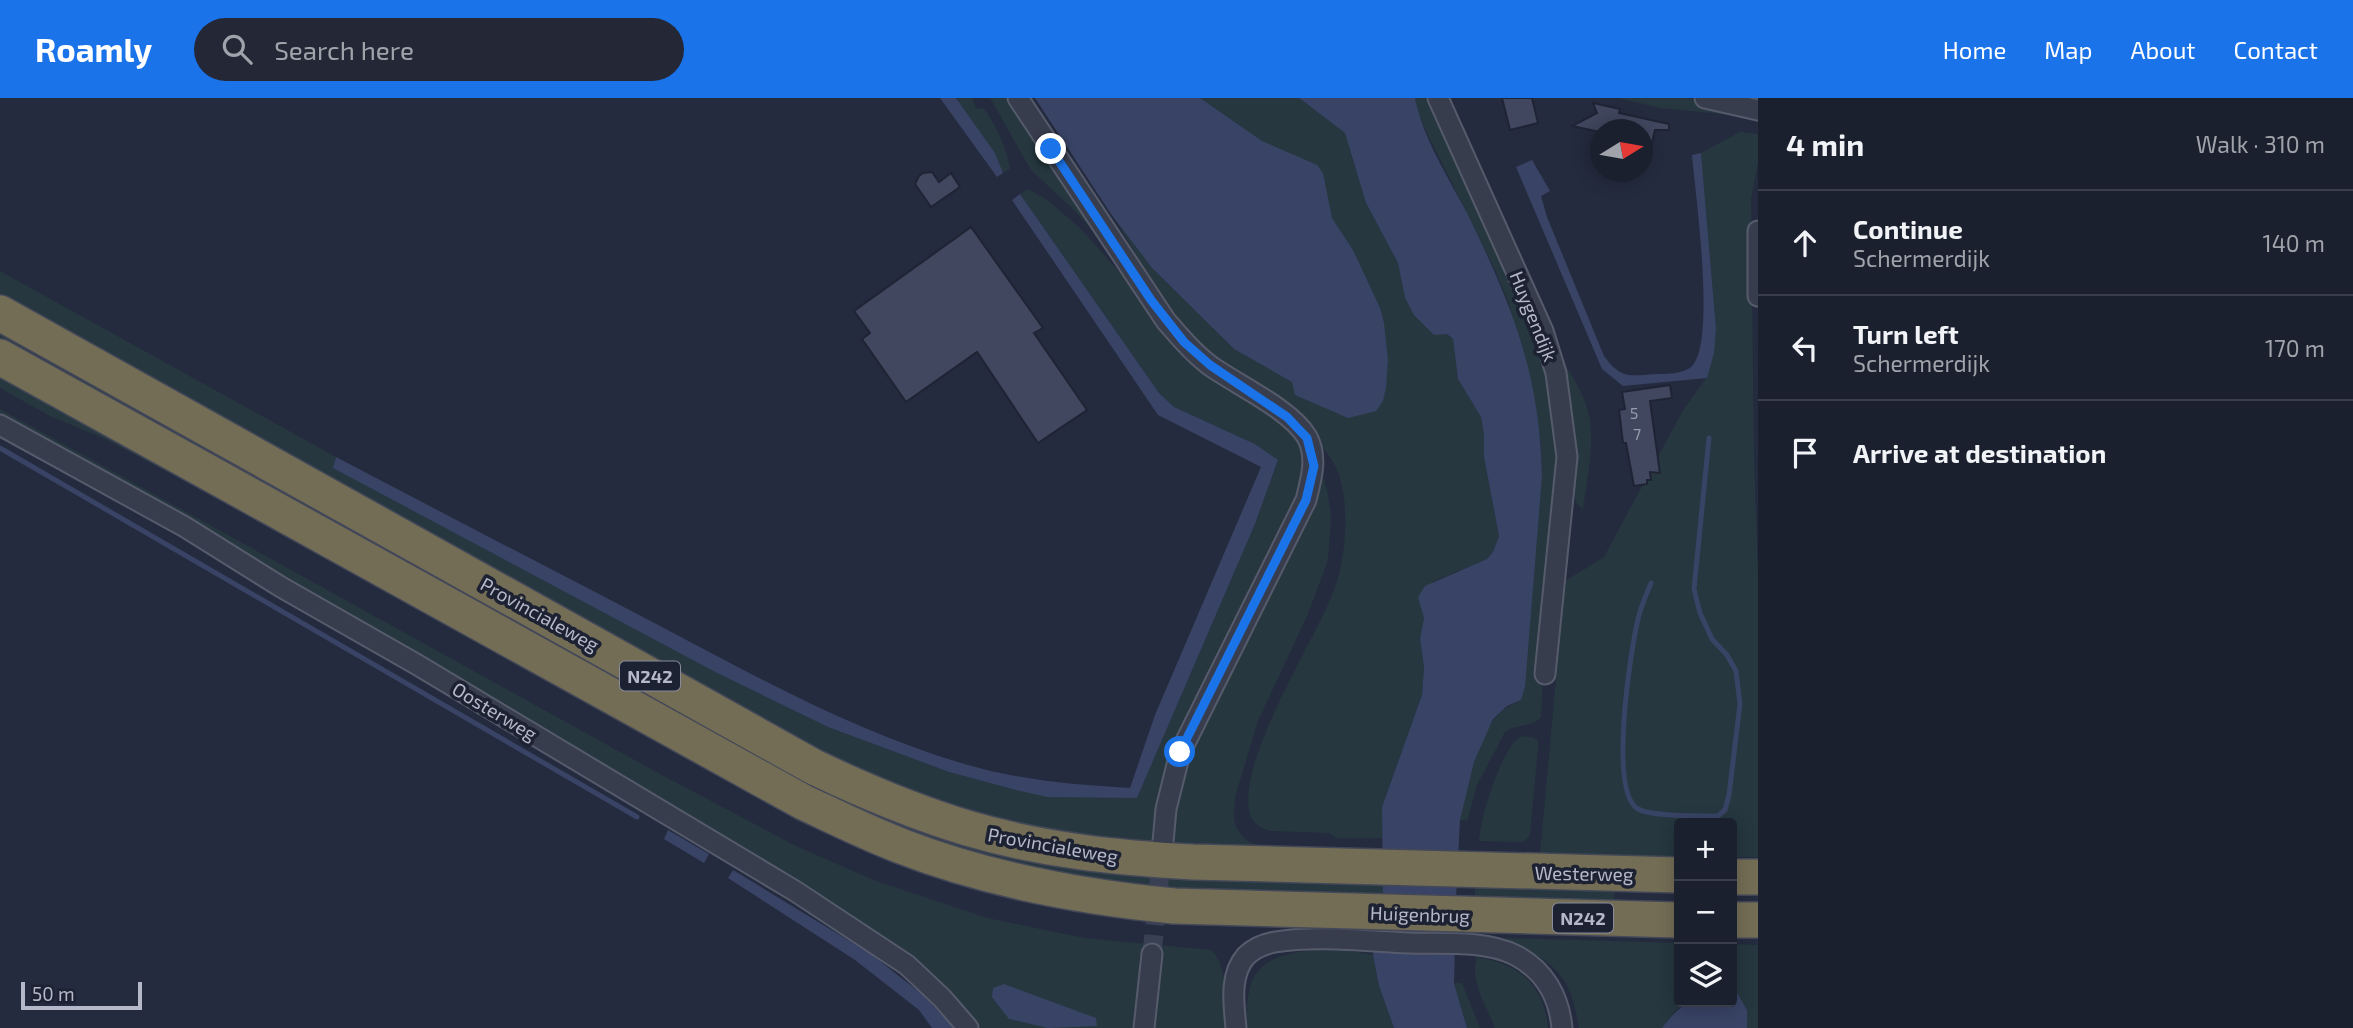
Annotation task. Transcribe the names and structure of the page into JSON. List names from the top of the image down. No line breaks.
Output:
{"streets":{"highway":["Provincialeweg","N242","Westerweg","Huigenbrug"],"street":["Huygendijk","Oosterweg"]},"crossings":[["Provincialeweg","Westerweg"],["Provincialeweg","Huigenbrug"]],"house_numbers":["5","7"],"scale_bar":"50 m","north":"right","page":{"header":"Roamly","search":"Search here","nav":["Home","Map","About","Contact"],"heading":["4 min","Walk · 310 m"],"list":[["Continue","Schermerdijk","140 m"],["Turn left","Schermerdijk","170 m"],"Arrive at destination"],"map_buttons":["+","−"],"scale":"50 m"}}
